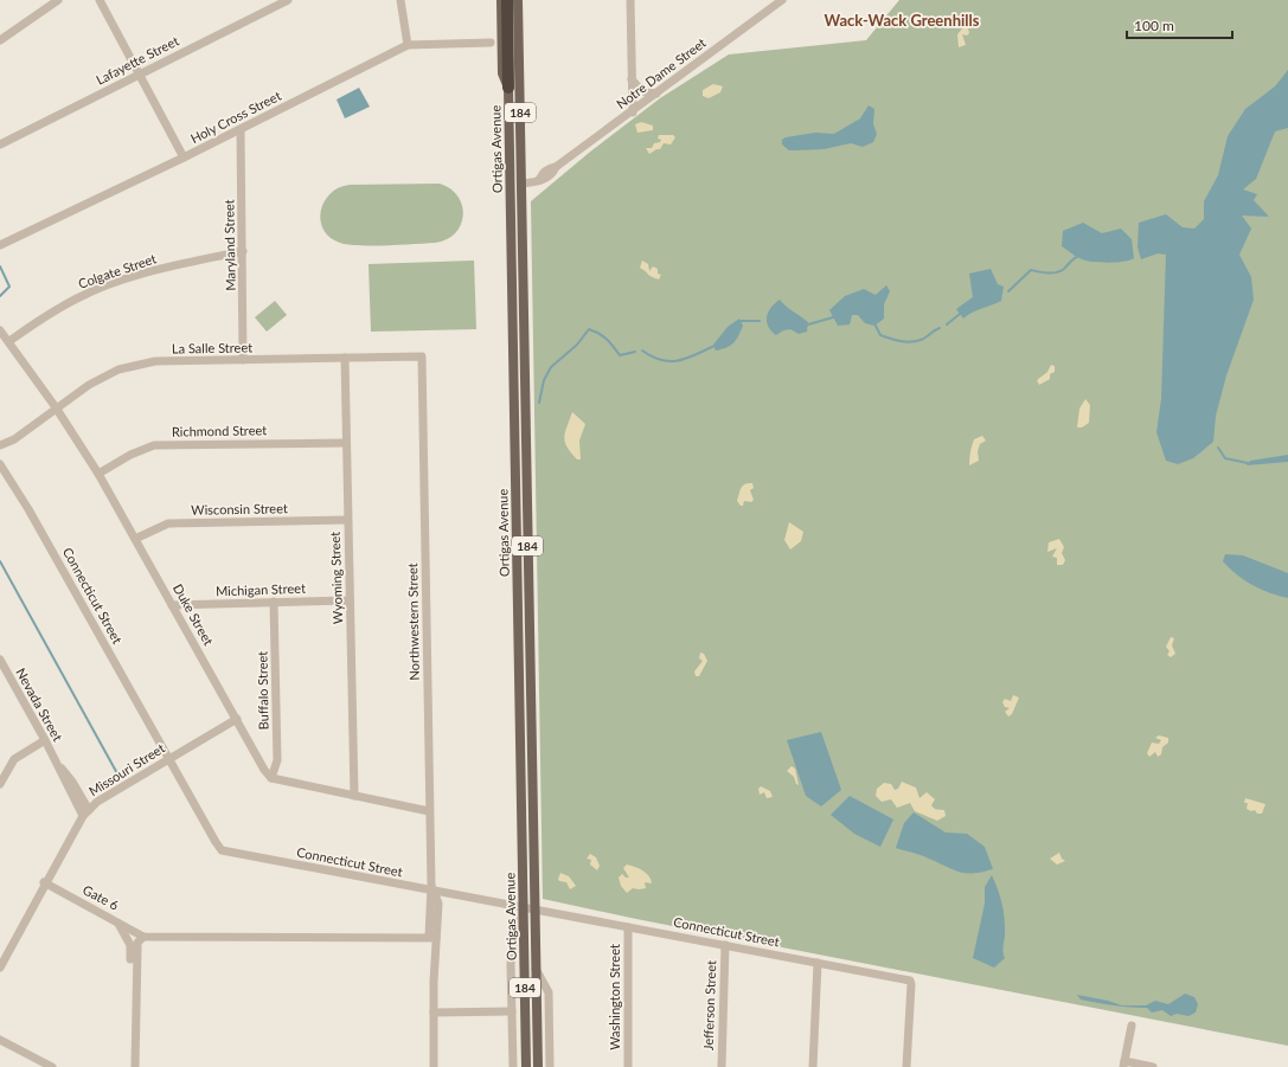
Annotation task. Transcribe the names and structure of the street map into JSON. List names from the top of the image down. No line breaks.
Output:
{"streets":{"main road":["184","Ortigas Avenue"],"street":["Lafayette Street","Notre Dame Street","Holy Cross Street","Maryland Street","Colgate Street","La Salle Street","Richmond Street","Wisconsin Street","Wyoming Street","Michigan Street","Connecticut Street","Duke Street","Northwestern Street","Buffalo Street","Nevada Street","Missouri Street","Gate 6","Washington Street","Jefferson Street"]},"crossings":[["Notre Dame Street","Ortigas Avenue"],["Holy Cross Street","Maryland Street"],["Ortigas Avenue","Connecticut Street"],["Maryland Street","Colgate Street"],["Maryland Street","La Salle Street"],["Colgate Street","Duke Street"],["La Salle Street","Wyoming Street"],["La Salle Street","Duke Street"],["La Salle Street","Northwestern Street"],["Richmond Street","Wyoming Street"],["Richmond Street","Duke Street"],["Wisconsin Street","Wyoming Street"],["Wisconsin Street","Duke Street"],["Wyoming Street","Michigan Street"],["Michigan Street","Duke Street"],["Michigan Street","Buffalo Street"],["Connecticut Street","Northwestern Street"],["Connecticut Street","Missouri Street"],["Connecticut Street","Washington Street"],["Connecticut Street","Jefferson Street"],["Duke Street","Buffalo Street"],["Duke Street","Missouri Street"],["Nevada Street","Missouri Street"],["Missouri Street","Gate 6"]],"districts":["Wack-Wack Greenhills"],"scale_bar":"100 m"}
